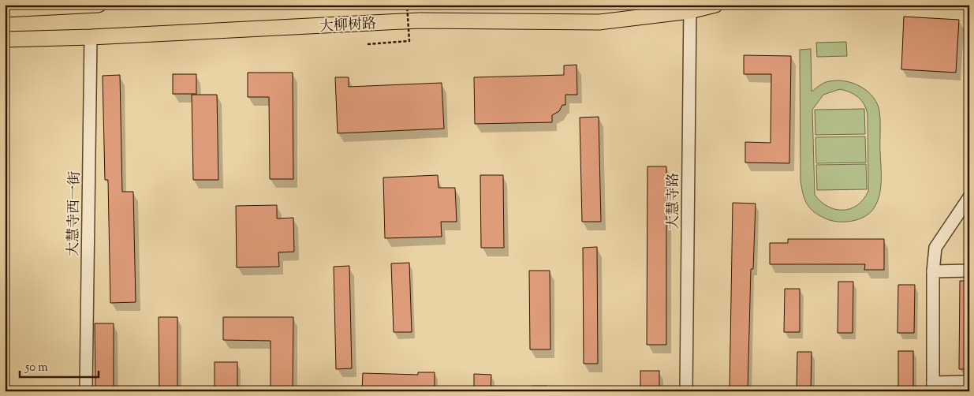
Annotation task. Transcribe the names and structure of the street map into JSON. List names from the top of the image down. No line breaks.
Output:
{"streets":{"main road":["大柳树路"],"street":["大慧寺路","大慧寺西一街"]},"crossings":[["大柳树路","大慧寺路"],["大柳树路","大慧寺西一街"]],"scale_bar":"50 m"}
